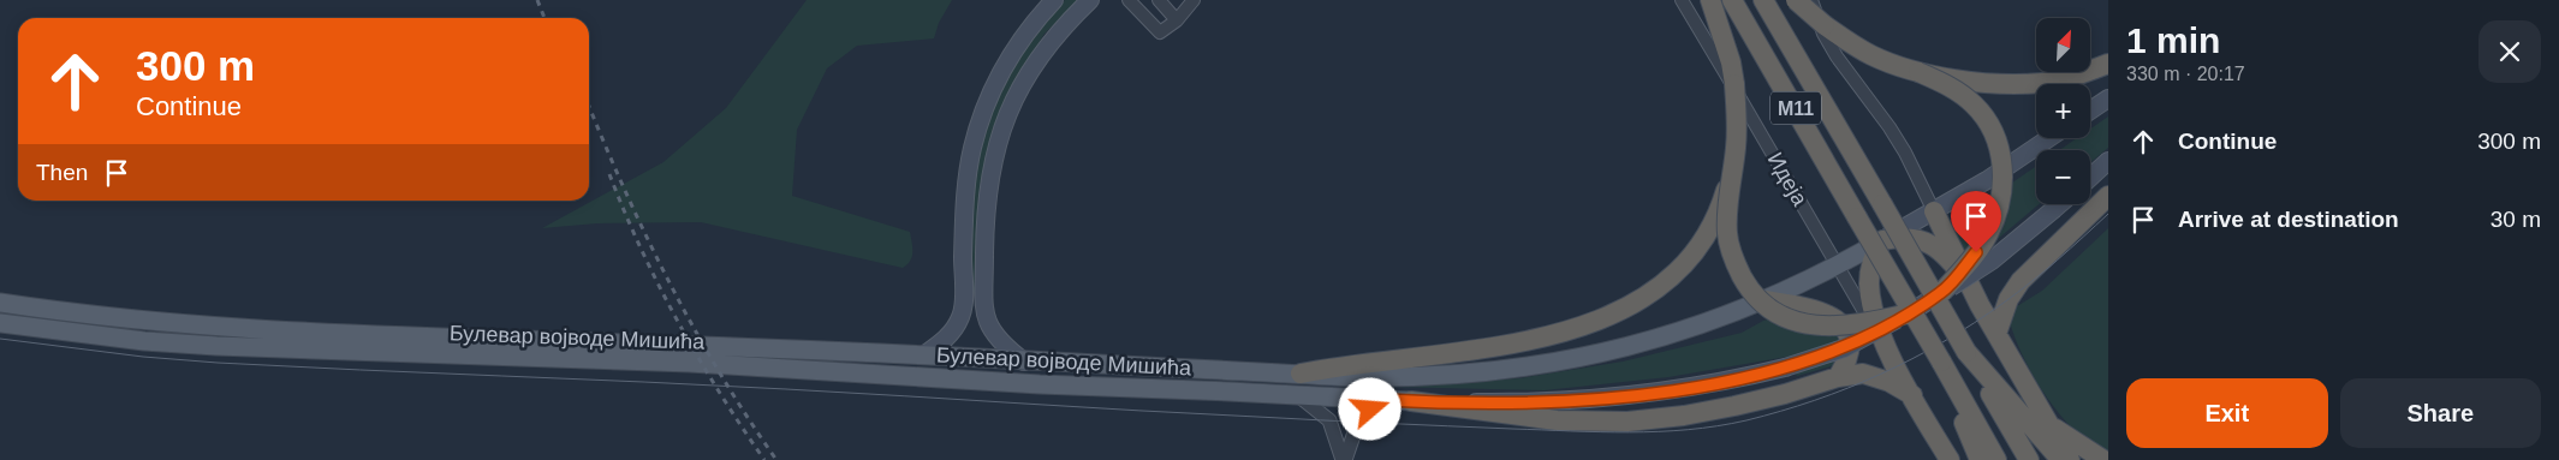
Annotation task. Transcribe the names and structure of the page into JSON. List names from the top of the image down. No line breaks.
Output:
{"streets":{"highway":["M11"],"main road":["Булевар војводе Мишића"],"street":["Идеја"]},"crossings":[["Идеја","Булевар војводе Мишића"]],"north":"top right","page":{"heading":["1 min","330 m · 20:17"],"map_buttons":["+","−"],"turn":["300 m","Continue"],"list":[{"name":"Continue","value":"300 m"},{"name":"Arrive at destination","value":"30 m"}],"then":"Then","buttons":["Exit","Share"]}}
